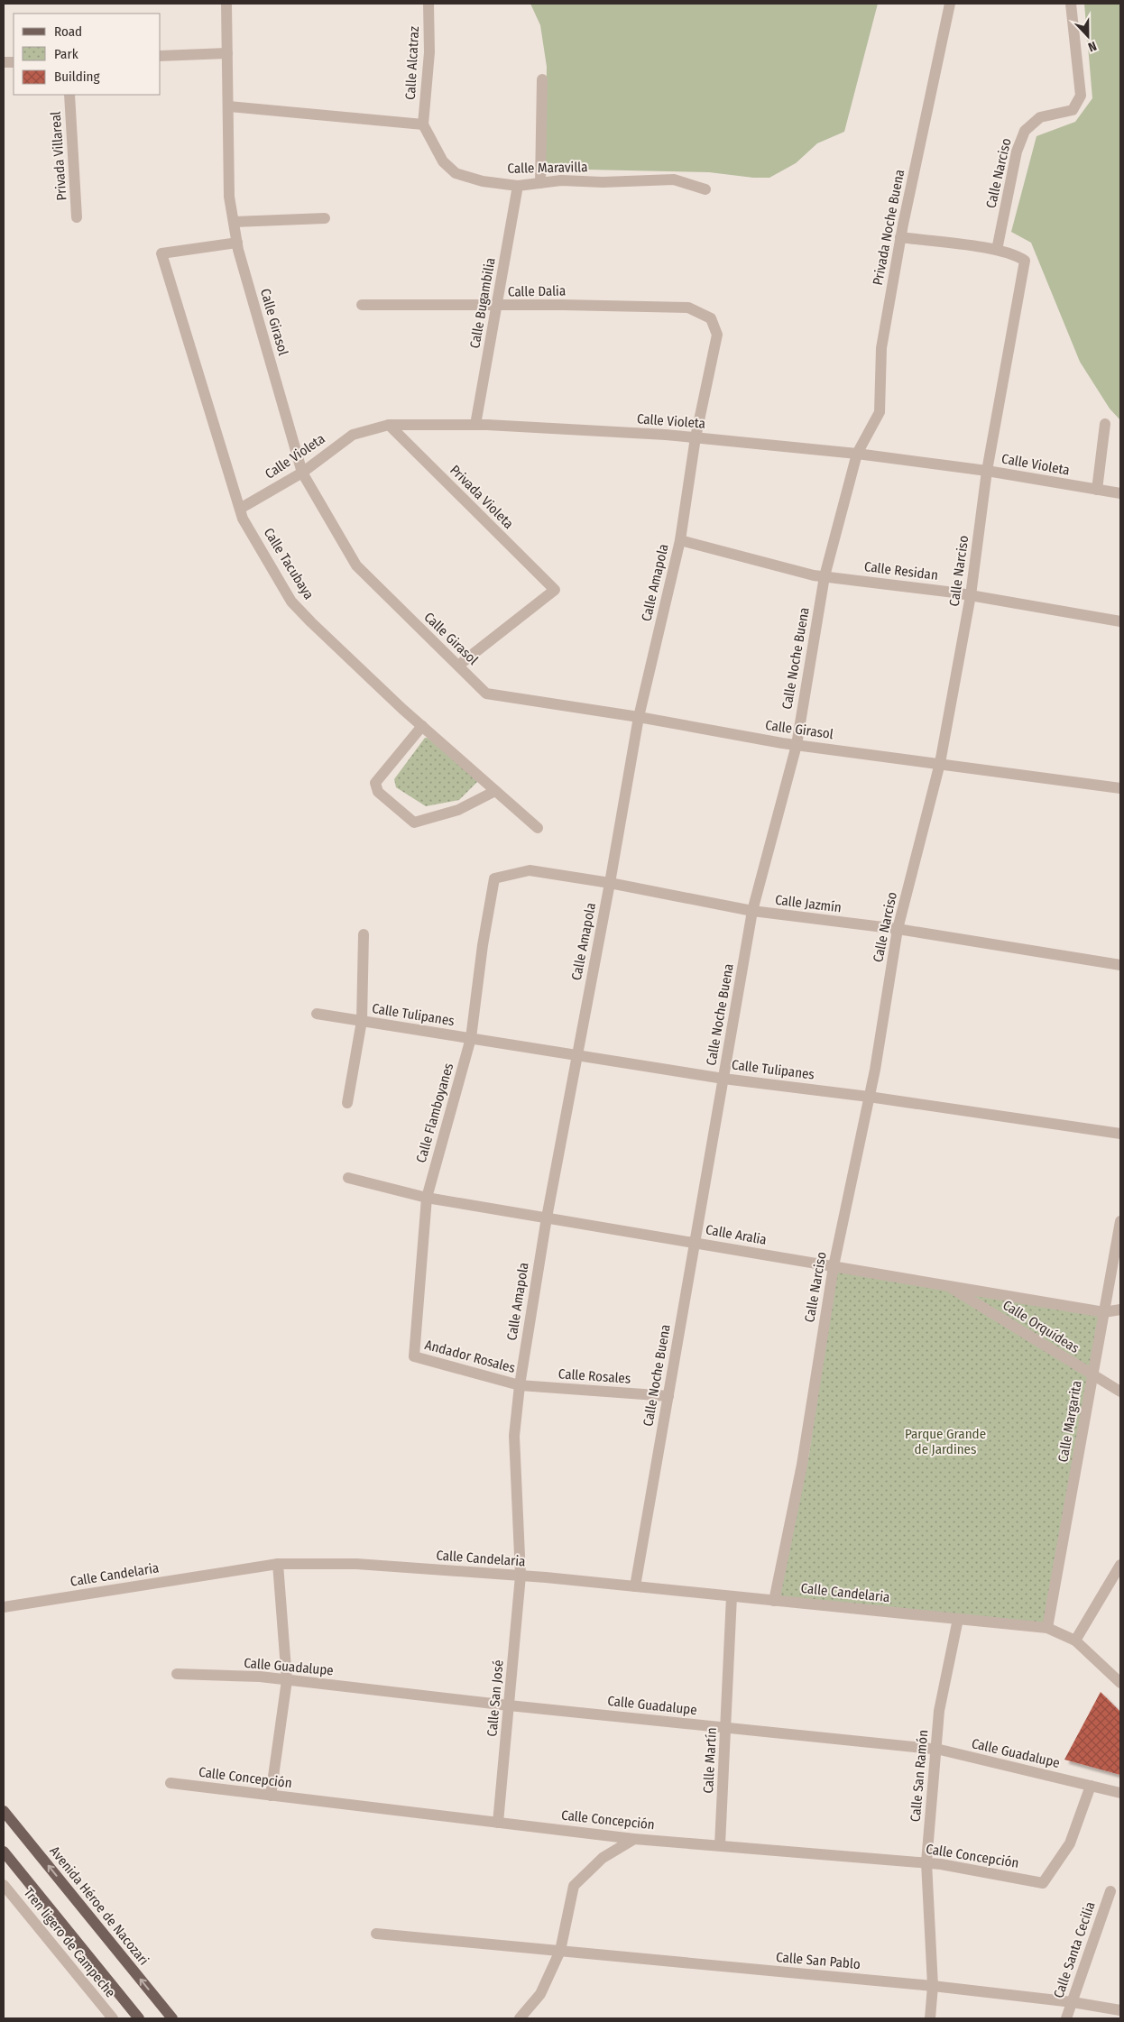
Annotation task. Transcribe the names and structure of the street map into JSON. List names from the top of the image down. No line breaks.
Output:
{"streets":{"main road":["Avenida Héroe de Nacozari"],"street":["Calle Alcatraz","Privada Villareal","Calle Maravilla","Calle Narciso","Privada Noche Buena","Calle Dalia","Calle Bugambilia","Calle Girasol","Calle Violeta","Privada Violeta","Calle Tacubaya","Calle Residan","Calle Amapola","Calle Noche Buena","Calle Jazmín","Calle Tulipanes","Calle Flamboyanes","Calle Aralia","Calle Orquídeas","Andador Rosales","Calle Rosales","Calle Margarita","Calle Candelaria","Calle Guadalupe","Calle San José","Calle Martín","Calle San Ramón","Calle Concepción","Tren ligero de Campeche","Calle Santa Cecilia","Calle San Pablo"]},"crossings":[["Calle Alcatraz","Calle Maravilla"],["Calle Maravilla","Calle Bugambilia"],["Calle Narciso","Calle Girasol"],["Calle Narciso","Calle Violeta"],["Calle Narciso","Calle Residan"],["Calle Narciso","Calle Jazmín"],["Calle Narciso","Calle Tulipanes"],["Calle Narciso","Calle Aralia"],["Calle Narciso","Calle Candelaria"],["Privada Noche Buena","Calle Violeta"],["Privada Noche Buena","Calle Noche Buena"],["Calle Dalia","Calle Bugambilia"],["Calle Dalia","Calle Amapola"],["Calle Bugambilia","Calle Violeta"],["Calle Girasol","Calle Violeta"],["Calle Girasol","Privada Violeta"],["Calle Girasol","Calle Tacubaya"],["Calle Girasol","Calle Amapola"],["Calle Girasol","Calle Noche Buena"],["Calle Violeta","Privada Violeta"],["Calle Violeta","Calle Tacubaya"],["Calle Violeta","Calle Amapola"],["Calle Violeta","Calle Noche Buena"],["Calle Residan","Calle Amapola"],["Calle Residan","Calle Noche Buena"],["Calle Amapola","Calle Jazmín"],["Calle Amapola","Calle Tulipanes"],["Calle Amapola","Calle Aralia"],["Calle Amapola","Andador Rosales"],["Calle Amapola","Calle Rosales"],["Calle Amapola","Calle Candelaria"],["Calle Amapola","Calle San José"],["Calle Noche Buena","Calle Jazmín"],["Calle Noche Buena","Calle Tulipanes"],["Calle Noche Buena","Calle Aralia"],["Calle Noche Buena","Calle Rosales"],["Calle Noche Buena","Calle Candelaria"],["Calle Jazmín","Calle Flamboyanes"],["Calle Tulipanes","Calle Flamboyanes"],["Calle Flamboyanes","Calle Aralia"],["Calle Flamboyanes","Andador Rosales"],["Calle Aralia","Calle Orquídeas"],["Calle Aralia","Calle Margarita"],["Calle Orquídeas","Calle Margarita"],["Andador Rosales","Calle Rosales"],["Calle Margarita","Calle Candelaria"],["Calle Candelaria","Calle San José"],["Calle Candelaria","Calle Martín"],["Calle Candelaria","Calle San Ramón"],["Calle Guadalupe","Calle San José"],["Calle Guadalupe","Calle Martín"],["Calle Guadalupe","Calle San Ramón"],["Calle Guadalupe","Calle Concepción"],["Calle San José","Calle Concepción"],["Calle Martín","Calle Concepción"],["Calle San Ramón","Calle Concepción"],["Calle San Ramón","Calle San Pablo"],["Calle Santa Cecilia","Calle San Pablo"]],"parks":["Parque Grande de Jardines"],"legend":["Road","Park","Building"],"north":"bottom"}
